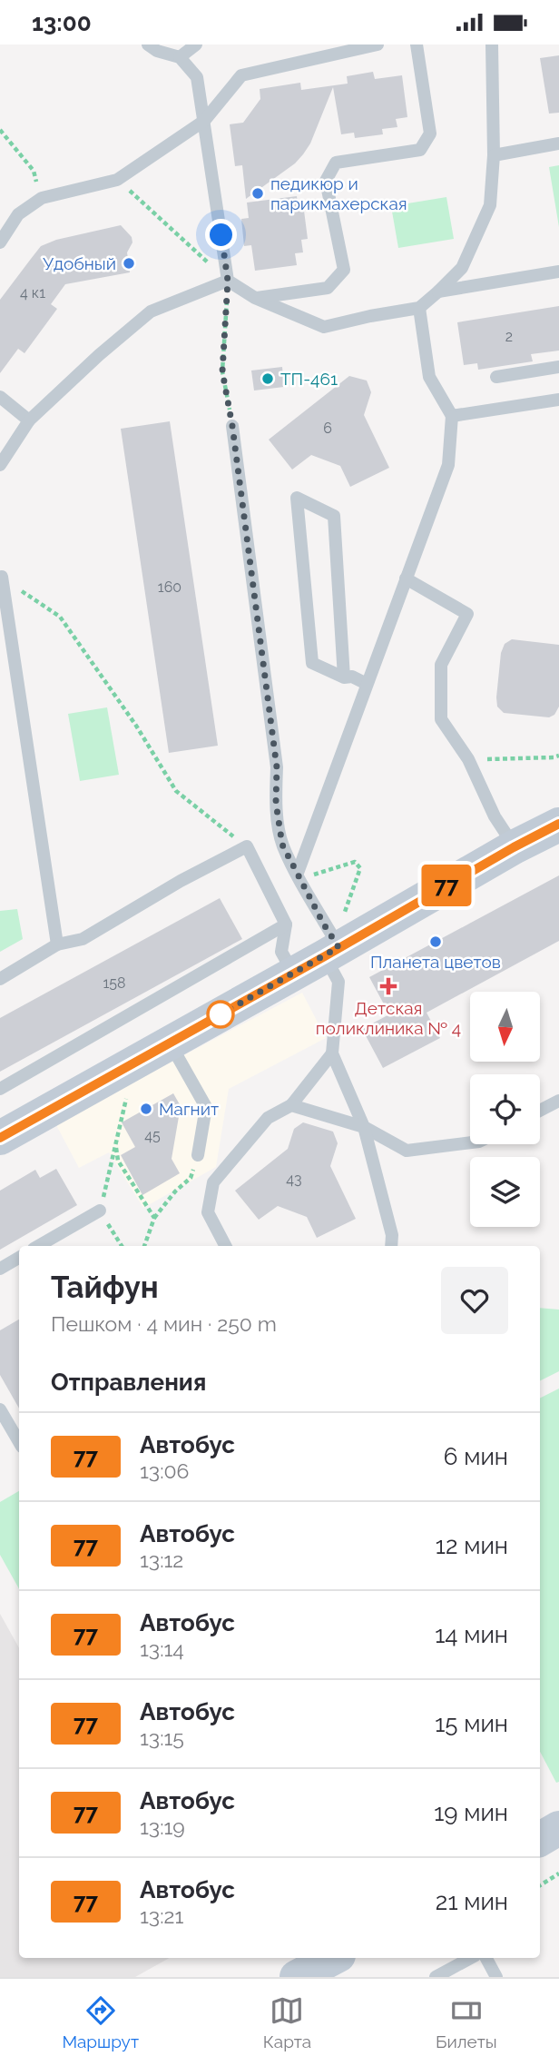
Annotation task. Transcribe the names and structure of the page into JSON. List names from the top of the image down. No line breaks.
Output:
{"places":{"other":["педикюр и парикмахерская","Удобный","ТП-461","Планета цветов","Магнит"],"health":["Детская поликлиника № 4"]},"lines":["bus line 77"],"house_numbers":["4 к1","2","6","160","158","45","43"],"north":"bottom","page":{"status":"13:00","on_map":"77","heading":[["Тайфун","Пешком · 4 мин · 250 m"],"Отправления"],"list":[{"mark":"77","name":"Автобус","note":"13:06","value":"6 мин"},{"mark":"77","name":"Автобус","note":"13:12","value":"12 мин"},{"mark":"77","name":"Автобус","note":"13:14","value":"14 мин"},{"mark":"77","name":"Автобус","note":"13:15","value":"15 мин"},{"mark":"77","name":"Автобус","note":"13:19","value":"19 мин"},{"mark":"77","name":"Автобус","note":"13:21","value":"21 мин"}],"tabs":["Маршрут","Карта","Билеты"]}}
